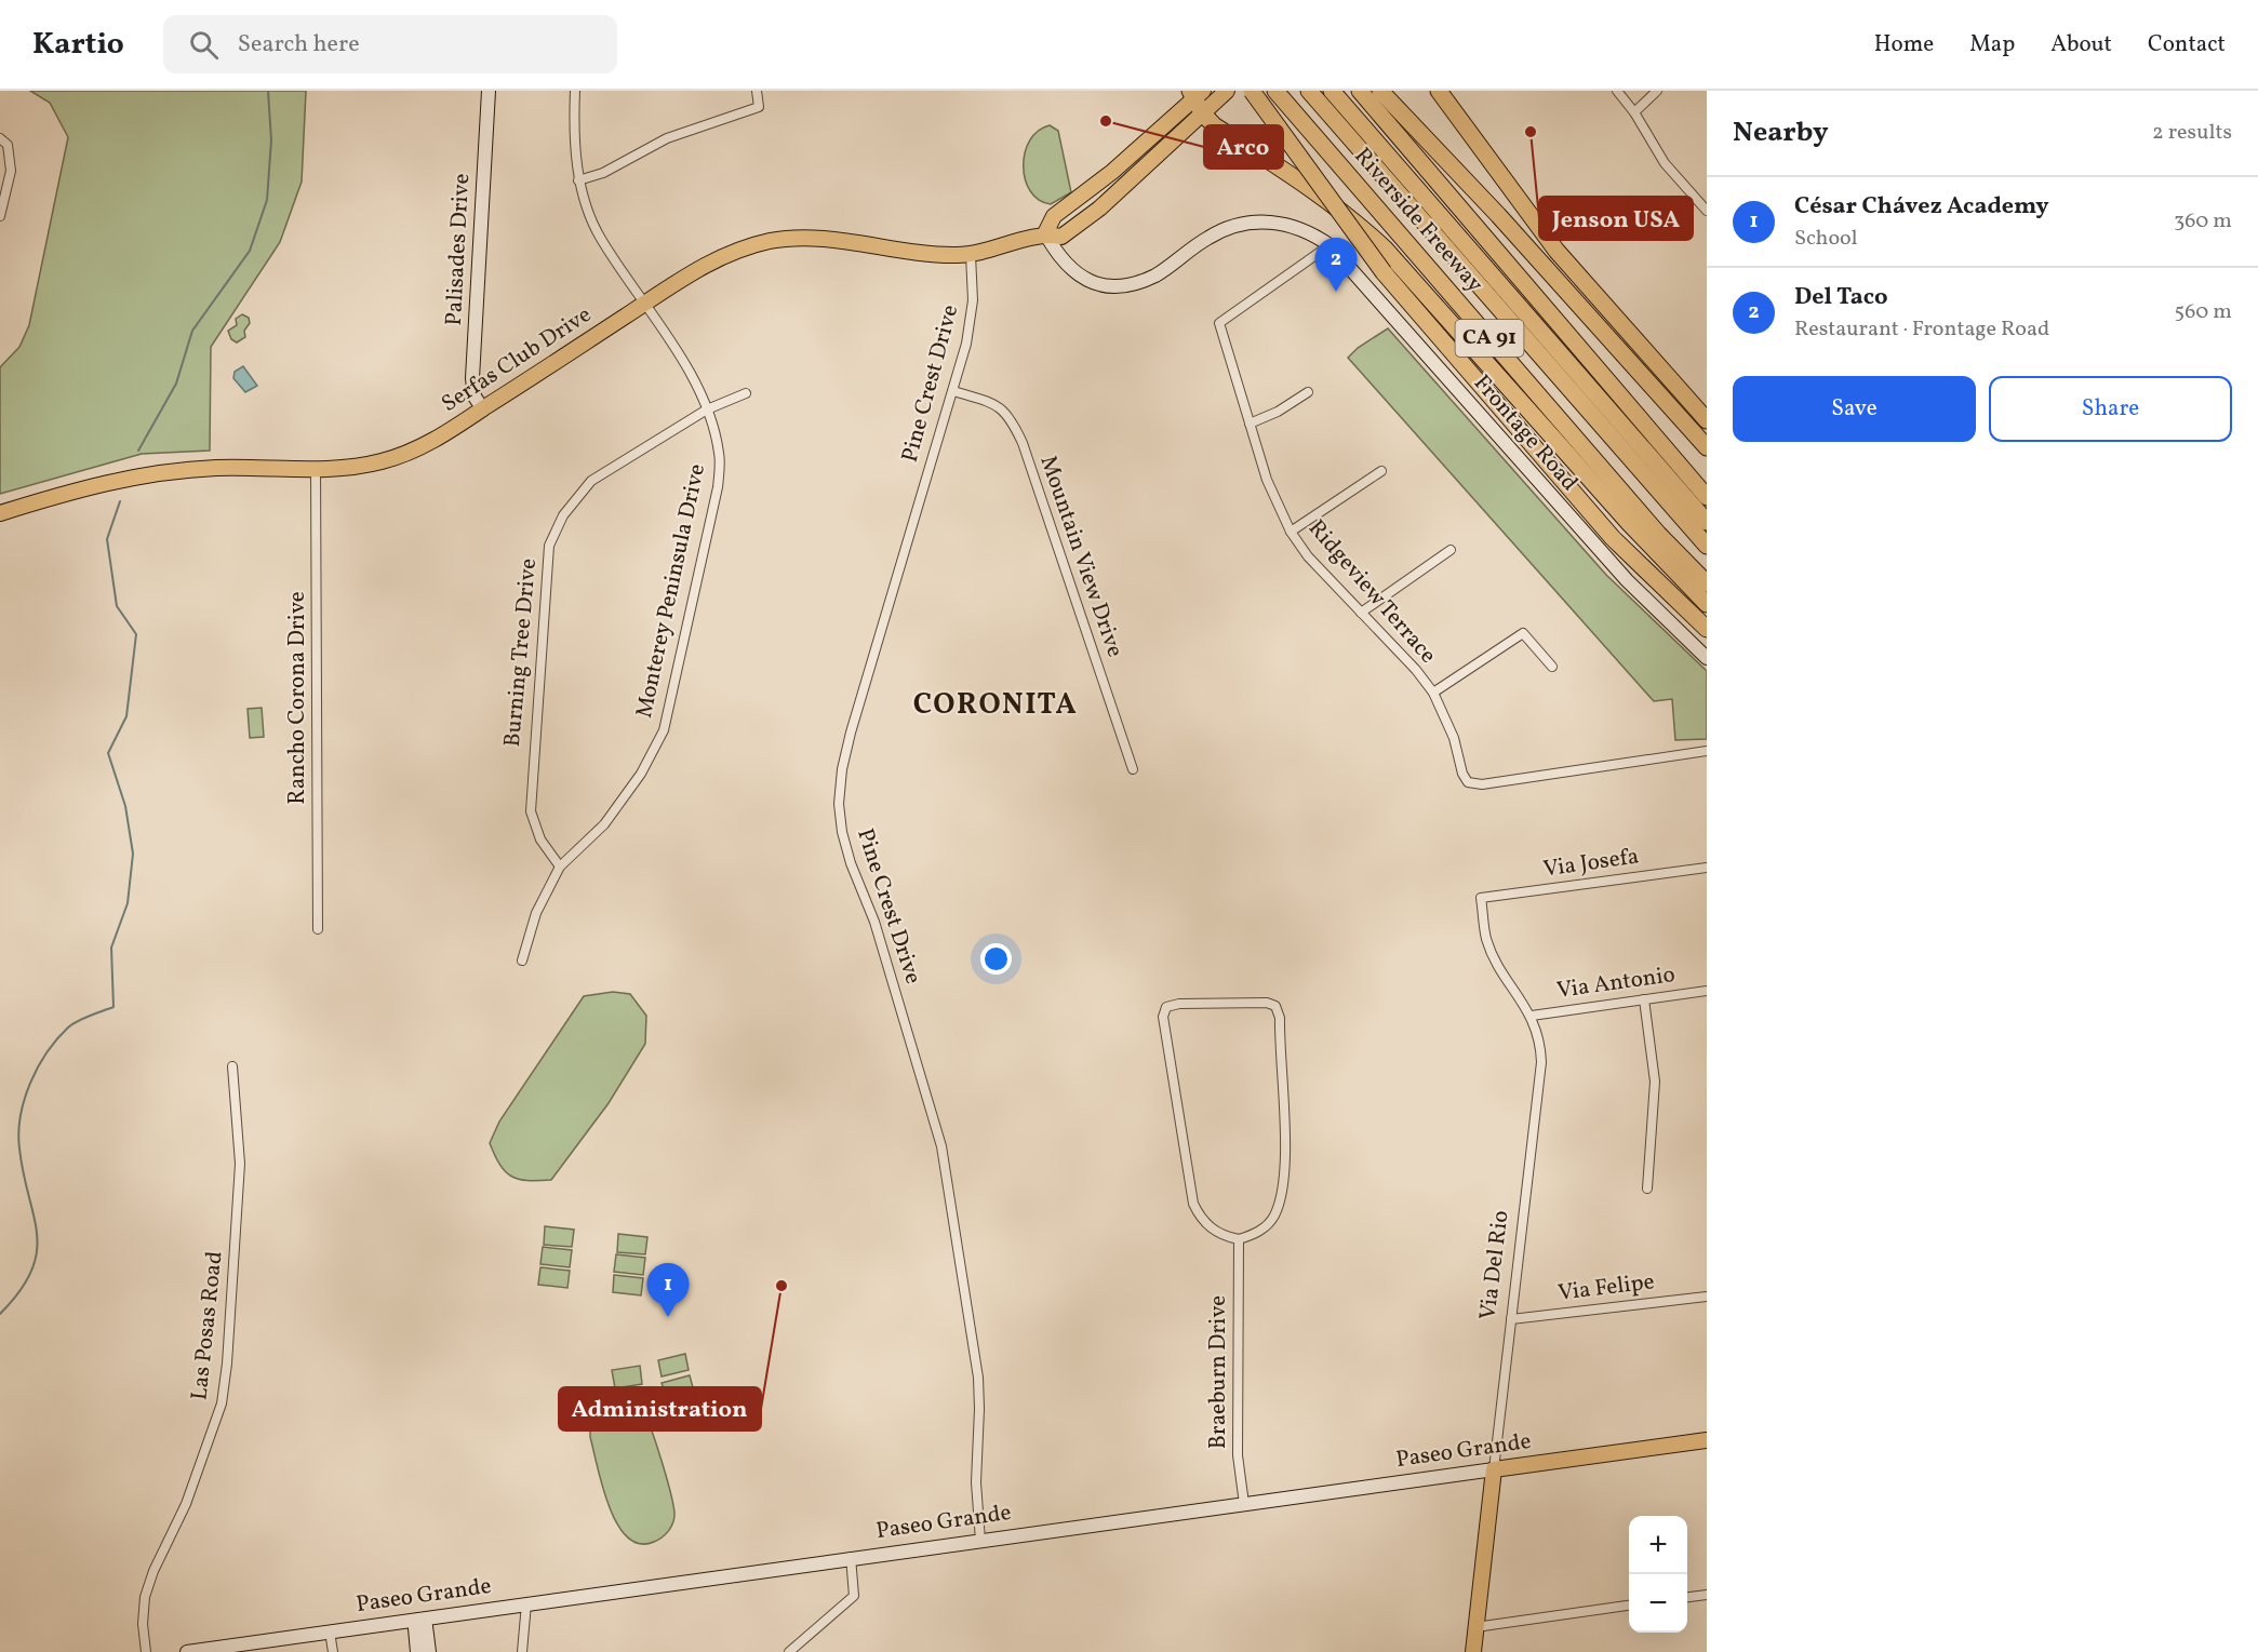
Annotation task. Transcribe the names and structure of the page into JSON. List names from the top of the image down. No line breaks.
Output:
{"streets":{"highway":["Riverside Freeway","CA 91"],"main road":["Palisades Drive","Serfas Club Drive","Frontage Road","Via Del Rio","Paseo Grande"],"street":["Pine Crest Drive","Mountain View Drive","Monterey Peninsula Drive","Ridgeview Terrace","Burning Tree Drive","Rancho Corona Drive","Via Josefa","Via Antonio","Via Felipe","Las Posas Road","Braeburn Drive"]},"crossings":[["Palisades Drive","Serfas Club Drive"],["Serfas Club Drive","Pine Crest Drive"],["Serfas Club Drive","Frontage Road"],["Serfas Club Drive","Monterey Peninsula Drive"],["Serfas Club Drive","Rancho Corona Drive"],["Pine Crest Drive","Mountain View Drive"],["Pine Crest Drive","Paseo Grande"],["Frontage Road","Ridgeview Terrace"],["Monterey Peninsula Drive","Burning Tree Drive"],["Via Josefa","Via Del Rio"],["Via Antonio","Via Del Rio"],["Via Del Rio","Via Felipe"],["Via Del Rio","Paseo Grande"],["Braeburn Drive","Paseo Grande"]],"districts":["CORONITA"],"places":["Arco","Jenson USA","Administration"],"page":{"header":"Kartio","search":"Search here","nav":["Home","Map","About","Contact"],"heading":["Nearby","2 results"],"list":[{"mark":"1","name":"César Chávez Academy","note":"School","value":"360 m"},{"mark":"2","name":"Del Taco","note":"Restaurant · Frontage Road","value":"560 m"}],"pins":["2","1"],"buttons":["Save","Share"],"map_buttons":["+","−"]}}
